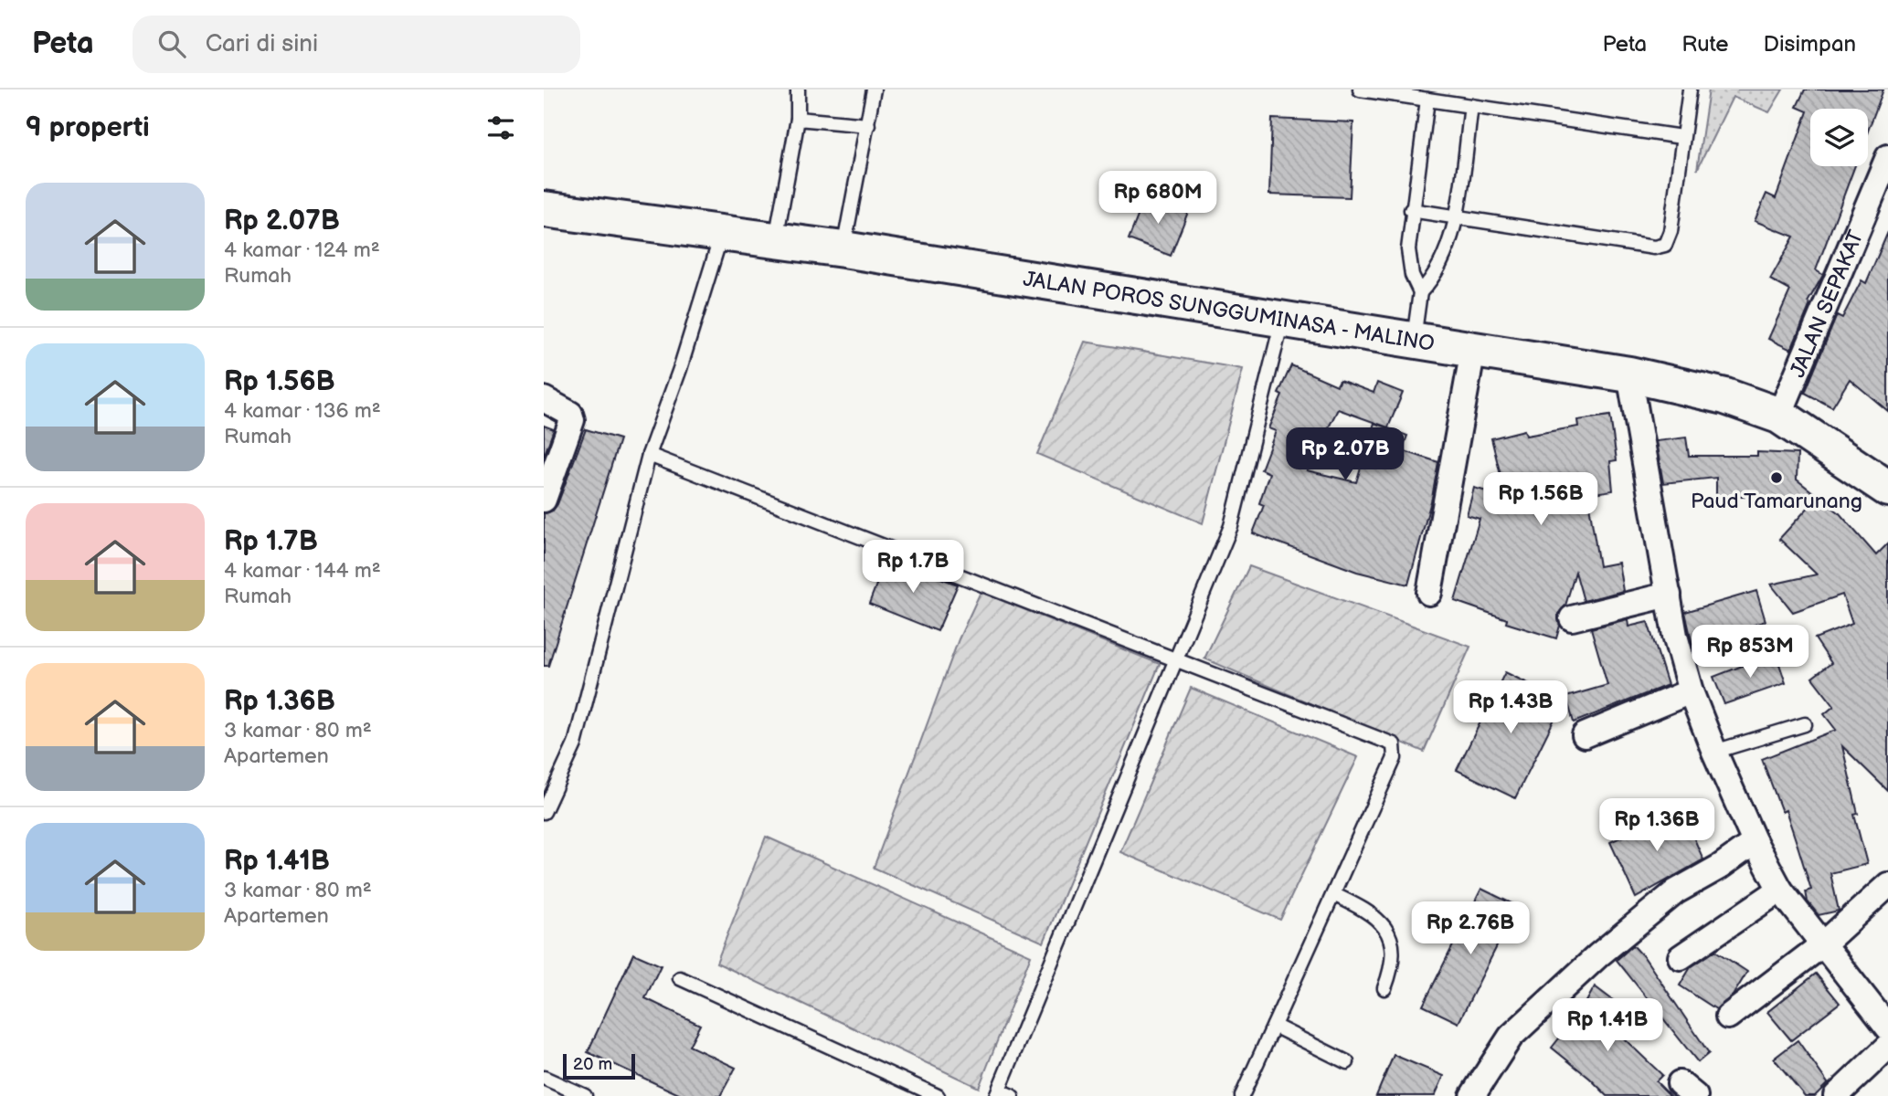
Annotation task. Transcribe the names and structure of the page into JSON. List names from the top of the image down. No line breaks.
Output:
{"streets":{"main road":["JALAN POROS SUNGGUMINASA - MALINO"],"street":["JALAN SEPAKAT"]},"crossings":[["JALAN SEPAKAT","JALAN POROS SUNGGUMINASA - MALINO"]],"places":["Paud Tamarunang"],"scale_bar":"20 m","page":{"header":"Peta","search":"Cari di sini","nav":["Peta","Rute","Disimpan"],"heading":"9 properti","list":[{"name":"Rp 2.07B","note":"4 kamar · 124 m² · Rumah"},{"name":"Rp 1.56B","note":"4 kamar · 136 m² · Rumah"},{"name":"Rp 1.7B","note":"4 kamar · 144 m² · Rumah"},{"name":"Rp 1.36B","note":"3 kamar · 80 m² · Apartemen"},{"name":"Rp 1.41B","note":"3 kamar · 80 m² · Apartemen"}],"price":["Rp 680M","Rp 2.07B","Rp 1.56B","Rp 1.7B","Rp 853M","Rp 1.43B","Rp 1.36B","Rp 2.76B","Rp 1.41B"],"scale":"20 m"}}
